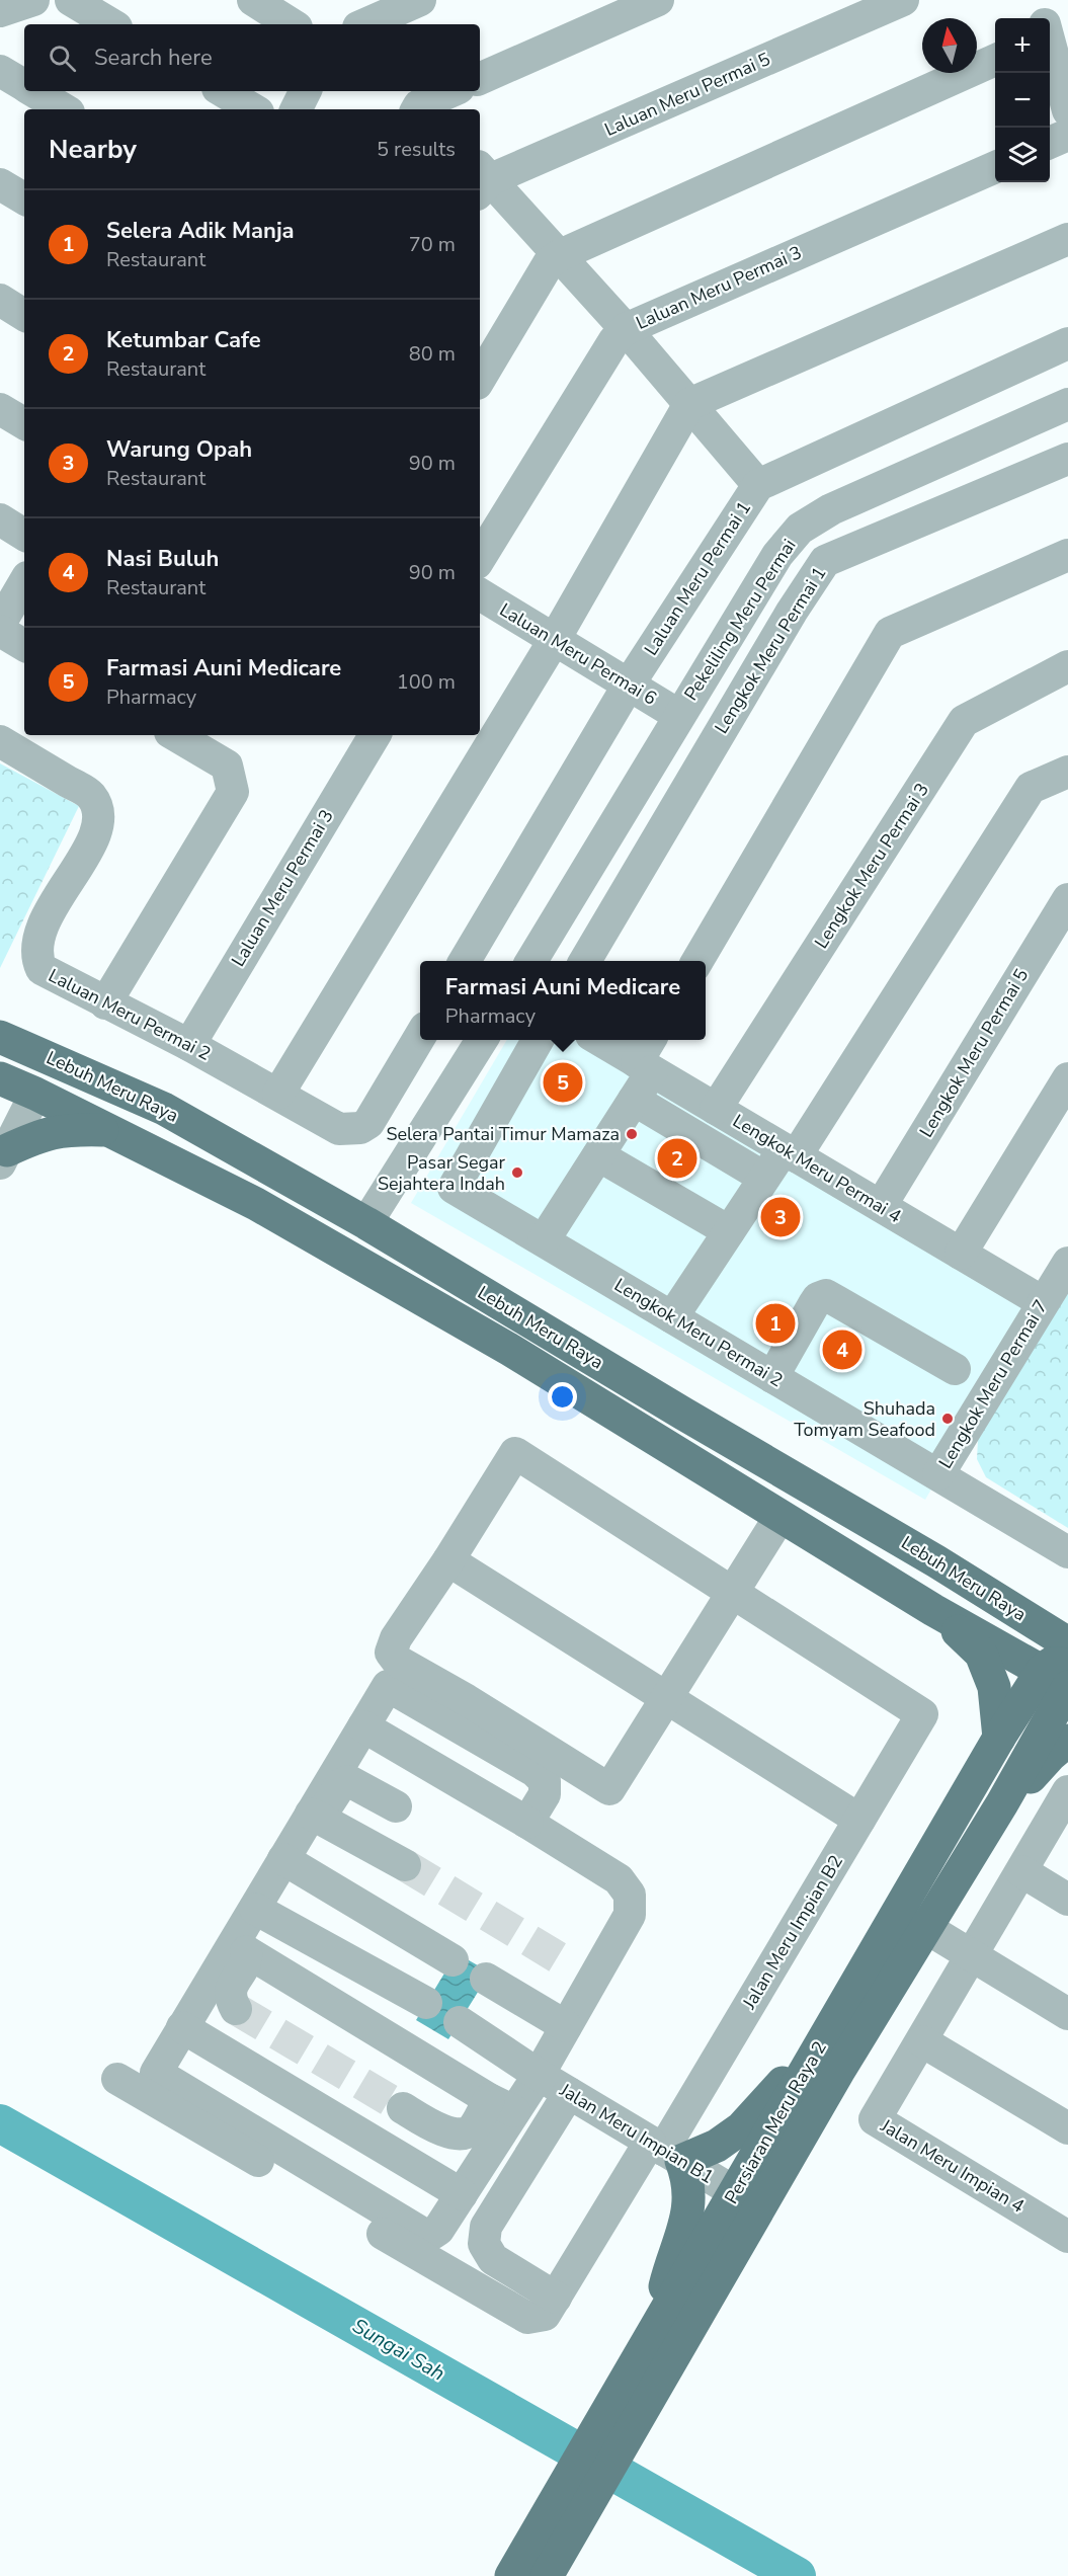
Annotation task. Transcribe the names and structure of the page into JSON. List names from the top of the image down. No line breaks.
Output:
{"streets":{"main road":["Lebuh Meru Raya","Persiaran Meru Raya 2"],"street":["Laluan Meru Permai 5","Laluan Meru Permai 3","Laluan Meru Permai 1","Pekeliling Meru Permai","Lengkok Meru Permai 1","Laluan Meru Permai 6","Lengkok Meru Permai 3","Laluan Meru Permai 2","Lengkok Meru Permai 5","Lengkok Meru Permai 4","Lengkok Meru Permai 2","Lengkok Meru Permai 7","Jalan Meru Impian B2","Jalan Meru Impian B1","Jalan Meru Impian 4"]},"crossings":[["Laluan Meru Permai 3","Laluan Meru Permai 2"],["Laluan Meru Permai 1","Laluan Meru Permai 6"],["Pekeliling Meru Permai","Laluan Meru Permai 6"],["Lengkok Meru Permai 3","Lengkok Meru Permai 4"],["Lengkok Meru Permai 5","Lengkok Meru Permai 4"],["Lebuh Meru Raya","Persiaran Meru Raya 2"],["Lengkok Meru Permai 4","Lengkok Meru Permai 7"],["Lengkok Meru Permai 2","Lengkok Meru Permai 7"],["Jalan Meru Impian B2","Jalan Meru Impian B1"],["Persiaran Meru Raya 2","Jalan Meru Impian B1"]],"water":["Sungai Sah"],"places":["Selera Pantai Timur Mamaza","Pasar Segar Sejahtera Indah","Shuhada Tomyam Seafood"],"north":"top","page":{"map_buttons":["+","−"],"search":"Search here","heading":["Nearby","5 results"],"list":[{"mark":"1","name":"Selera Adik Manja","note":"Restaurant","value":"70 m"},{"mark":"2","name":"Ketumbar Cafe","note":"Restaurant","value":"80 m"},{"mark":"3","name":"Warung Opah","note":"Restaurant","value":"90 m"},{"mark":"4","name":"Nasi Buluh","note":"Restaurant","value":"90 m"},{"mark":"5","name":"Farmasi Auni Medicare","note":"Pharmacy","value":"100 m"}],"popup":["Farmasi Auni Medicare","Pharmacy"],"pins":["5","2","3","1","4"]}}
